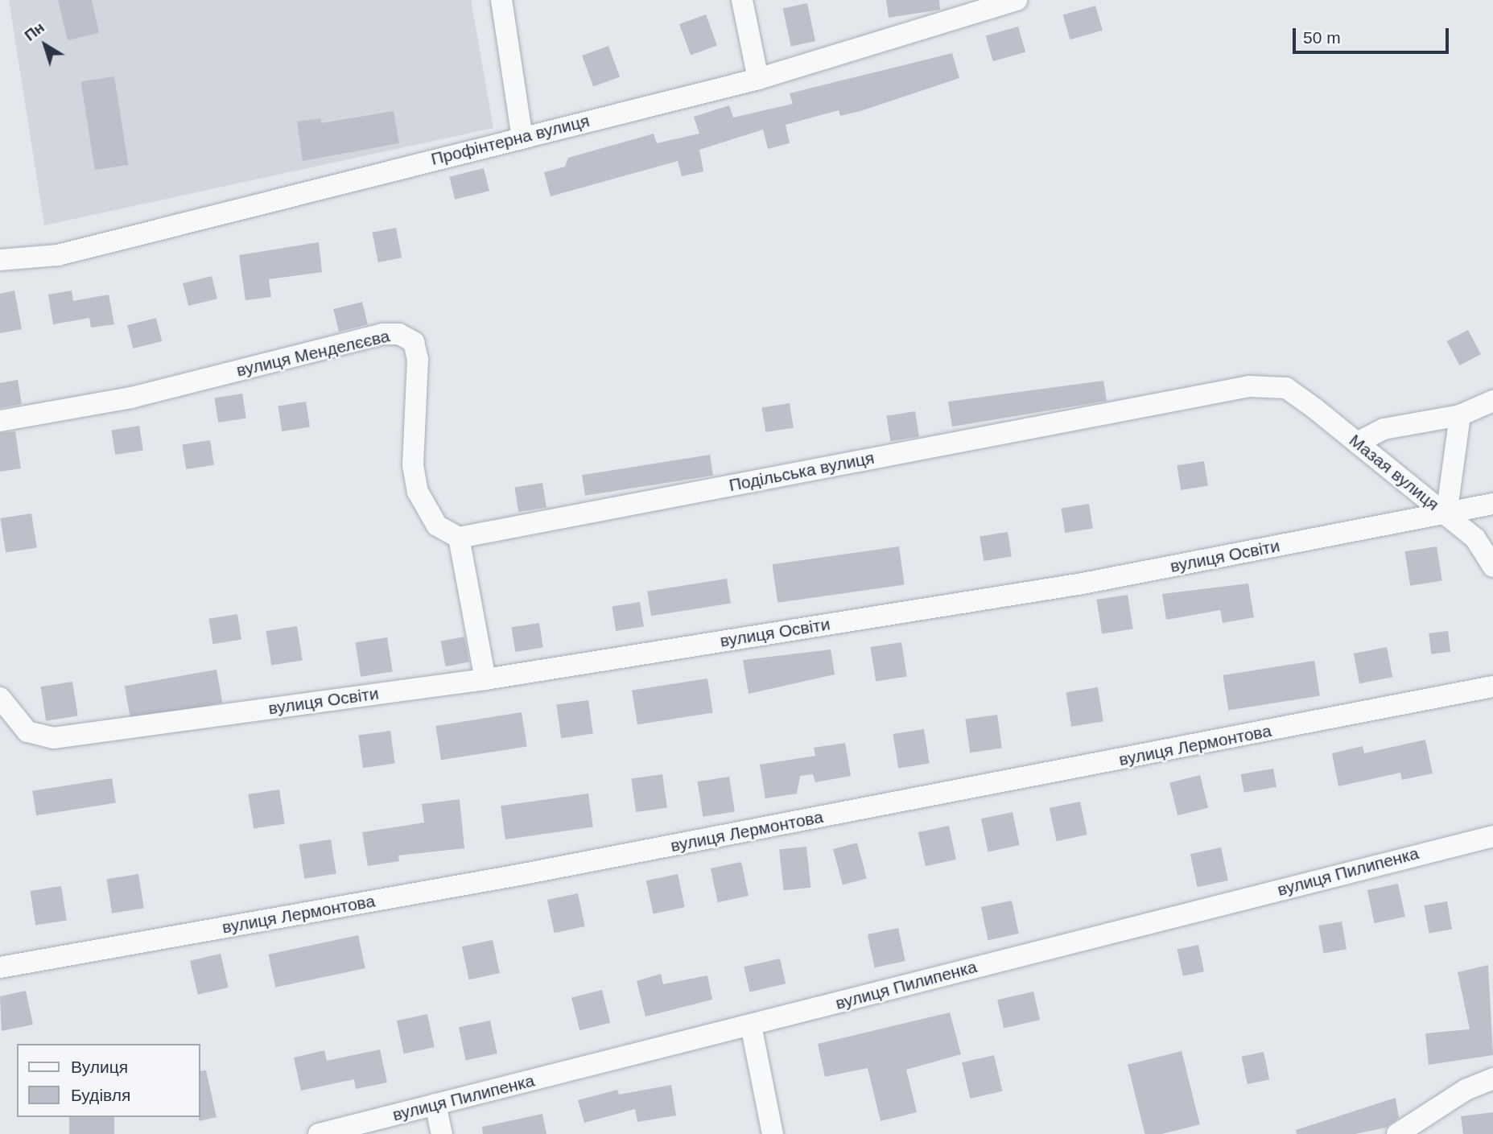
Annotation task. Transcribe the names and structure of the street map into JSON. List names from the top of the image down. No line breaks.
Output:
{"streets":{"street":["Профінтерна вулиця","вулиця Менделєєва","Подільська вулиця","Мазая вулиця","вулиця Освіти","вулиця Лермонтова","вулиця Пилипенка"]},"crossings":[["вулиця Менделєєва","Подільська вулиця"],["Подільська вулиця","Мазая вулиця"],["Мазая вулиця","вулиця Освіти"]],"legend":["Вулиця","Будівля"],"scale_bar":"50 m","north":"top left"}
